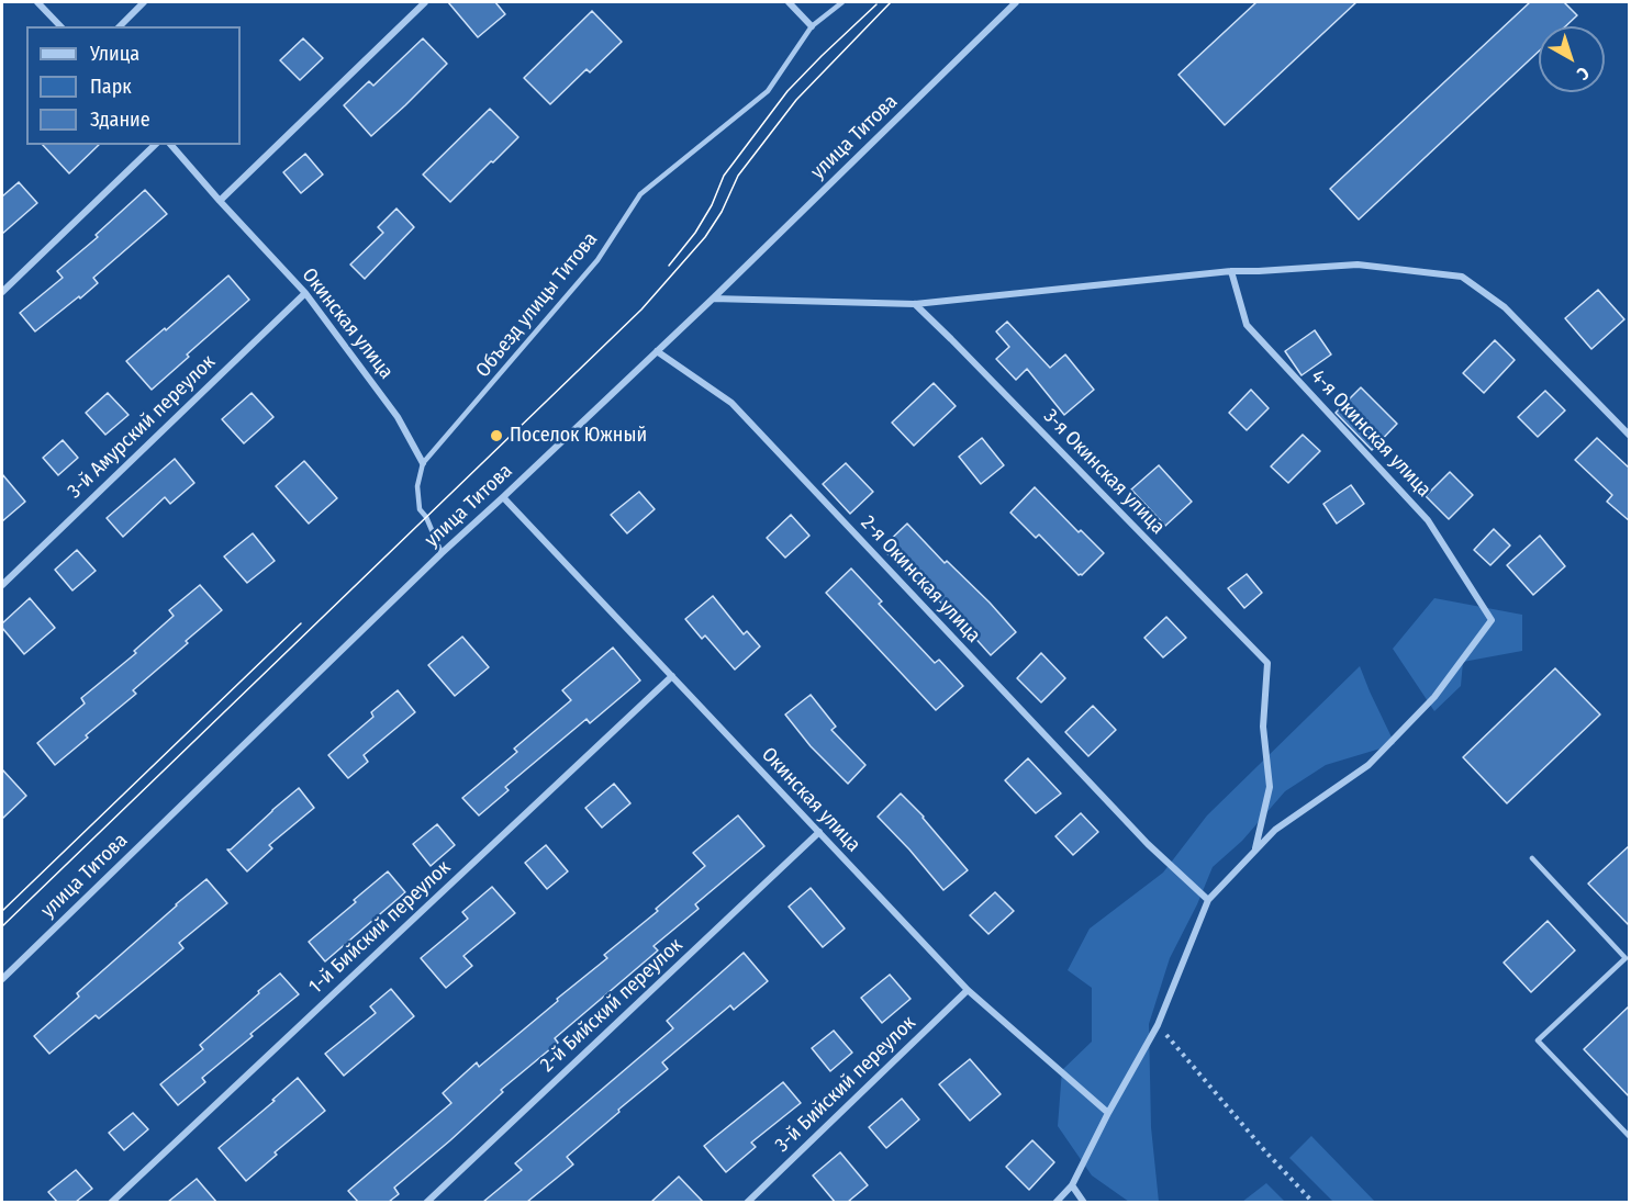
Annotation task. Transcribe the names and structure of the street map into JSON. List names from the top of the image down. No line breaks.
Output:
{"streets":{"street":["улица Титова","Окинская улица","3-й Амурский переулок","4-я Окинская улица","3-я Окинская улица","2-я Окинская улица","1-й Бийский переулок","2-й Бийский переулок","3-й Бийский переулок"],"lane":["Объезд улицы Титова"]},"crossings":[["улица Титова","Окинская улица"],["улица Титова","2-я Окинская улица"],["Объезд улицы Титова","Окинская улица"],["Окинская улица","3-й Амурский переулок"],["Окинская улица","1-й Бийский переулок"],["Окинская улица","2-й Бийский переулок"],["Окинская улица","3-й Бийский переулок"],["4-я Окинская улица","3-я Окинская улица"]],"places":["Поселок Южный"],"legend":["Улица","Парк","Здание"],"north":"bottom right"}
